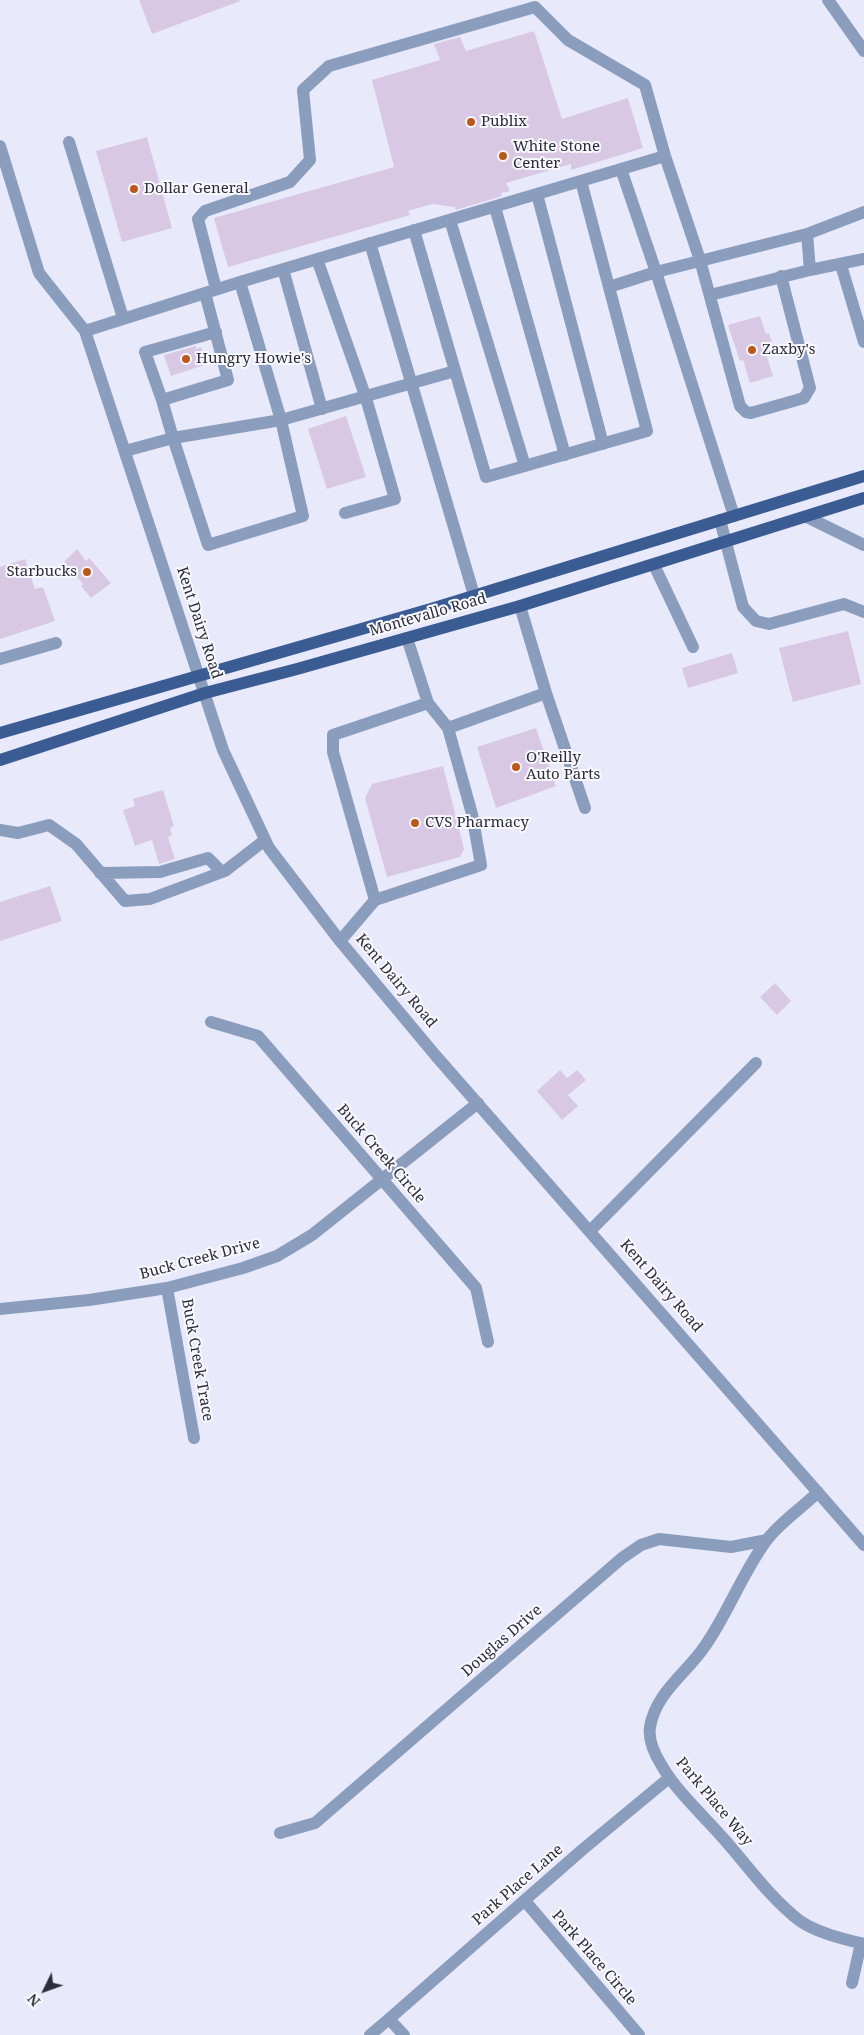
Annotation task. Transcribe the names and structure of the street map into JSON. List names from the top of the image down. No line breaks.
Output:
{"streets":{"main road":["Montevallo Road"],"street":["Kent Dairy Road","Buck Creek Circle","Buck Creek Drive","Buck Creek Trace","Douglas Drive","Park Place Way","Park Place Lane","Park Place Circle"]},"crossings":[["Montevallo Road","Kent Dairy Road"],["Kent Dairy Road","Buck Creek Drive"],["Kent Dairy Road","Park Place Way"],["Buck Creek Circle","Buck Creek Drive"],["Buck Creek Drive","Buck Creek Trace"],["Douglas Drive","Park Place Way"],["Park Place Way","Park Place Lane"],["Park Place Lane","Park Place Circle"]],"places":["Publix","White Stone Center","Dollar General","Zaxby's","Hungry Howie's","Starbucks","O'Reilly Auto Parts","CVS Pharmacy"],"north":"bottom left"}
